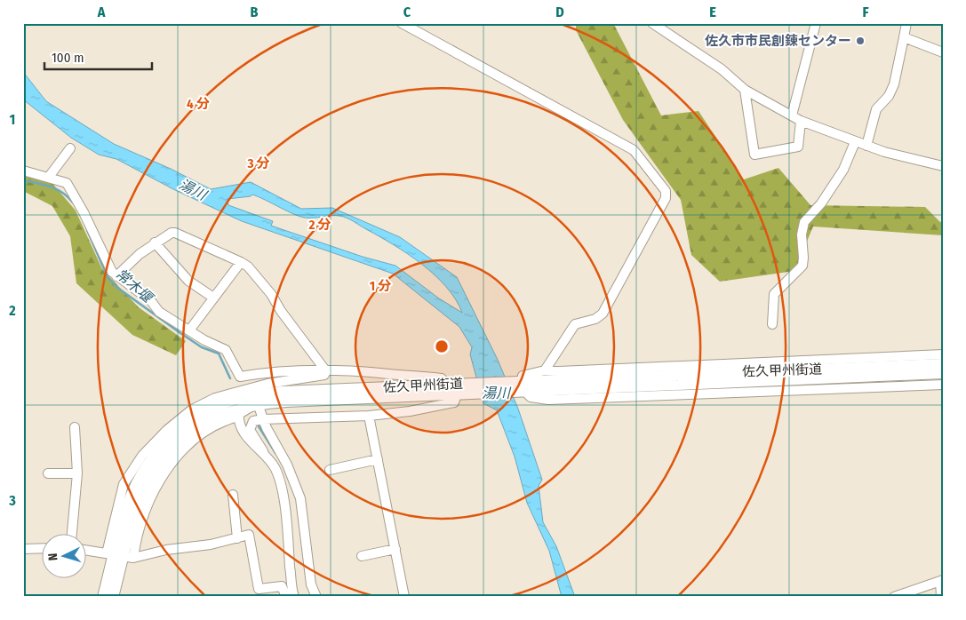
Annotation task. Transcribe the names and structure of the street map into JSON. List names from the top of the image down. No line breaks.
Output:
{"streets":{"main road":["佐久甲州街道"]},"water":["湯川","常木堰"],"places":["佐久市市民創錬センター"],"scale_bar":"100 m","north":"left","grid":{"columns":["A","B","C","D","E","F"],"rows":["1","2","3"]},"rings":["4 分","3 分","2 分","1 分"]}
